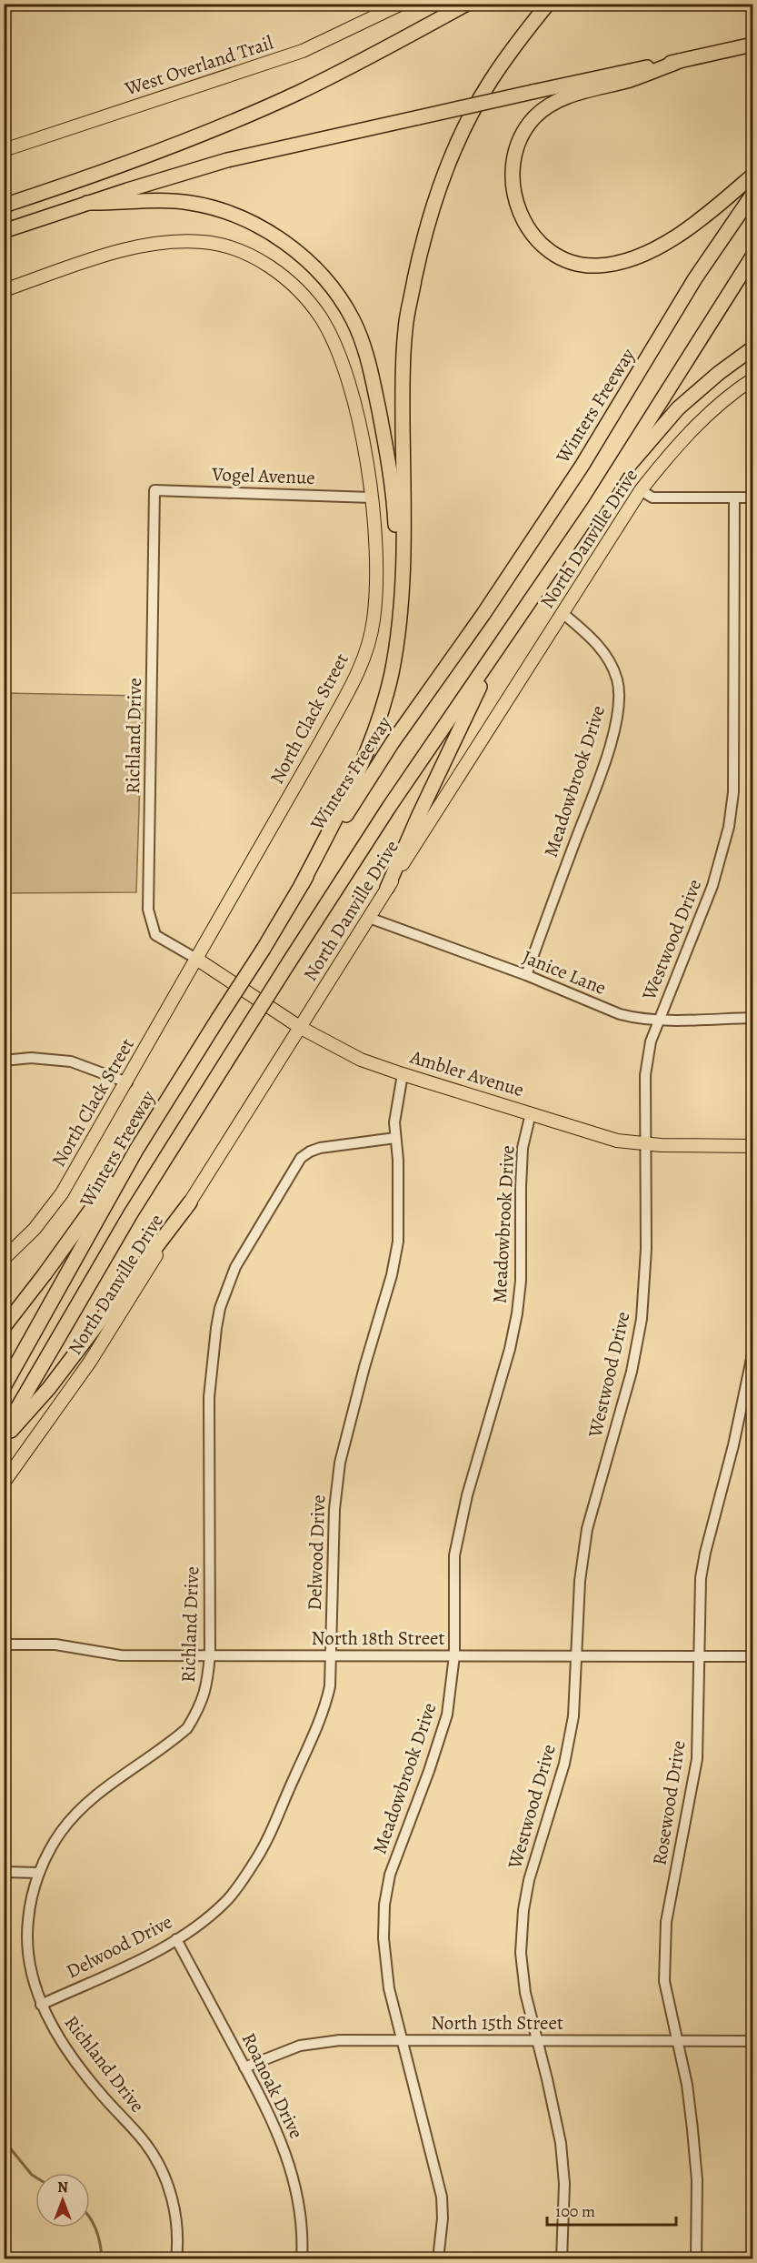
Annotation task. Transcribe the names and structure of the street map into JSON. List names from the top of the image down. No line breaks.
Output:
{"streets":{"highway":["Winters Freeway"],"main road":["West Overland Trail","North Danville Drive","North Clack Street","Ambler Avenue"],"street":["Vogel Avenue","Richland Drive","Meadowbrook Drive","Westwood Drive","Janice Lane","Delwood Drive","North 18th Street","Rosewood Drive","North 15th Street","Roanoak Drive"]},"crossings":[["Vogel Avenue","North Clack Street"],["Vogel Avenue","Richland Drive"],["North Danville Drive","Meadowbrook Drive"],["North Danville Drive","Janice Lane"],["North Danville Drive","Ambler Avenue"],["North Clack Street","Richland Drive"],["North Clack Street","Ambler Avenue"],["Richland Drive","Ambler Avenue"],["Richland Drive","Delwood Drive"],["Richland Drive","North 18th Street"],["Meadowbrook Drive","Janice Lane"],["Meadowbrook Drive","Ambler Avenue"],["Meadowbrook Drive","North 18th Street"],["Meadowbrook Drive","North 15th Street"],["Westwood Drive","Janice Lane"],["Westwood Drive","Ambler Avenue"],["Westwood Drive","North 18th Street"],["Westwood Drive","North 15th Street"],["Ambler Avenue","Delwood Drive"],["Delwood Drive","North 18th Street"],["Delwood Drive","Roanoak Drive"],["North 18th Street","Rosewood Drive"],["Rosewood Drive","North 15th Street"],["North 15th Street","Roanoak Drive"]],"scale_bar":"100 m","north":"top"}
